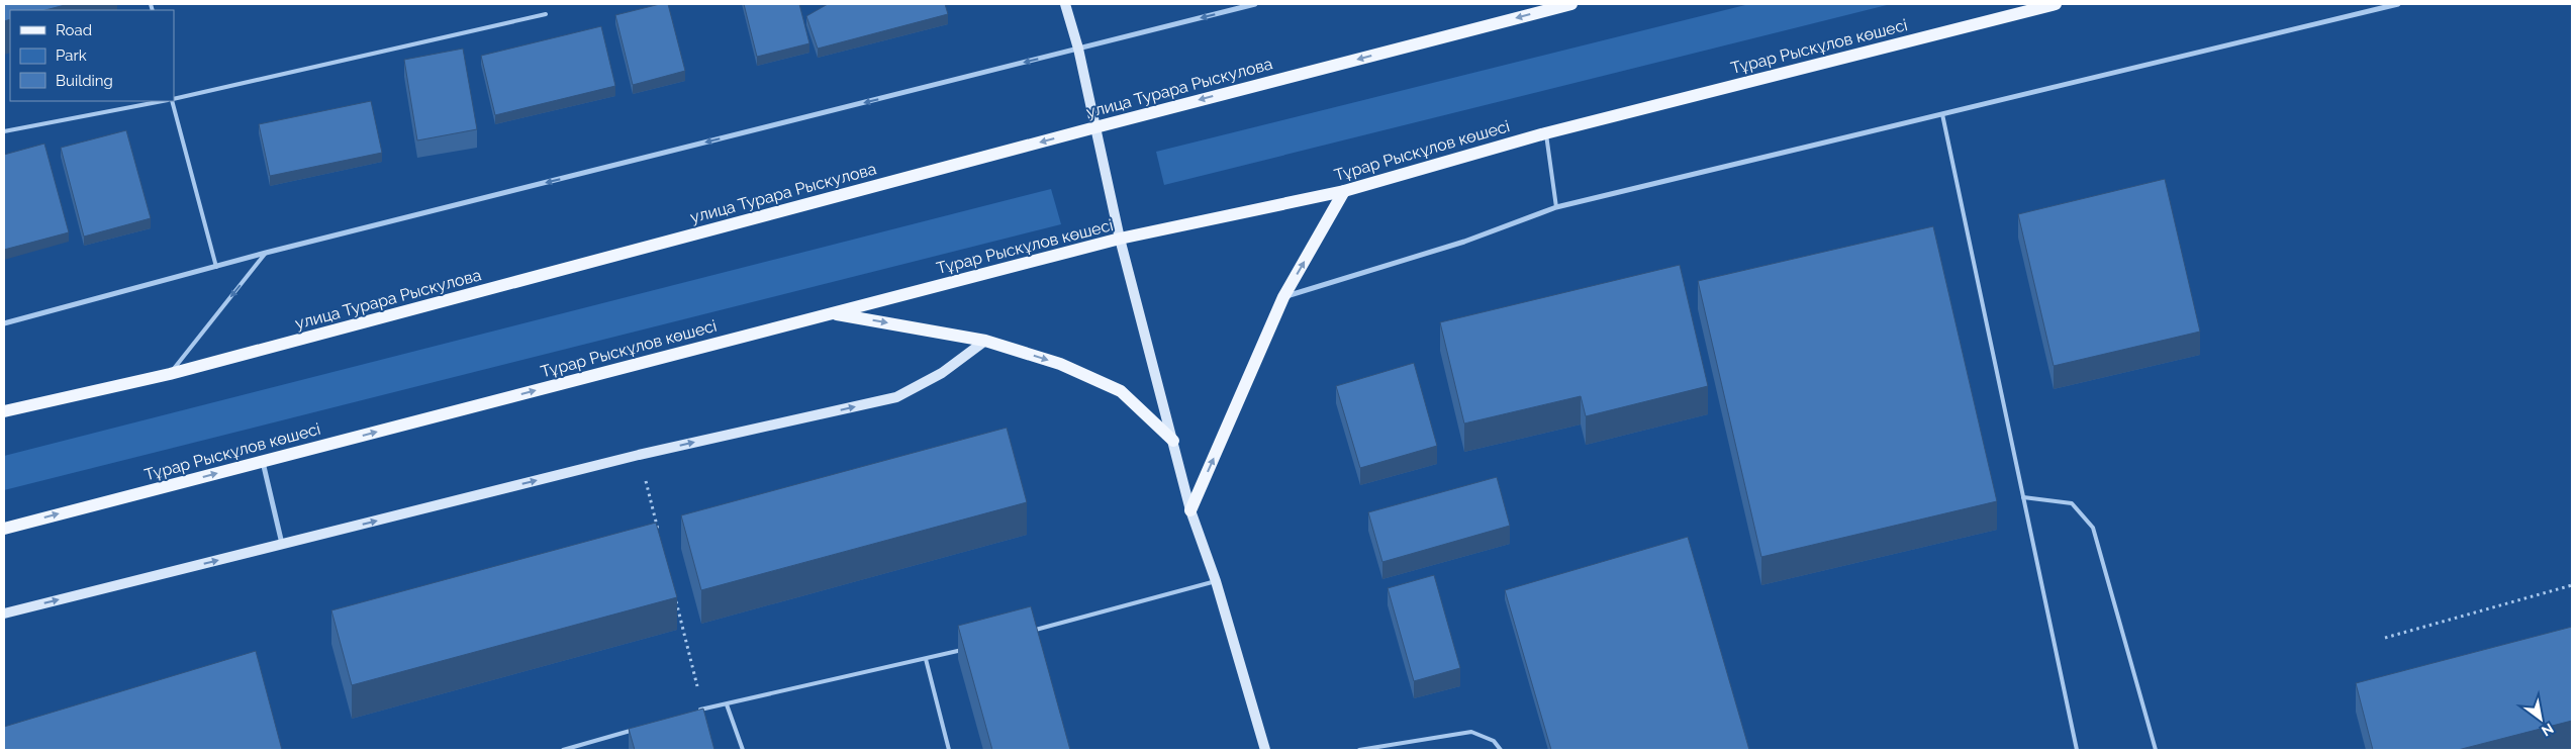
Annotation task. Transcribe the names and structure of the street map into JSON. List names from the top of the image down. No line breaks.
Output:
{"streets":{"main road":["Тұрар Рыскұлов көшесі","улица Турара Рыскулова"]},"one_way":["Тұрар Рыскұлов көшесі","улица Турара Рыскулова"],"legend":["Road","Park","Building"],"north":"bottom right"}
